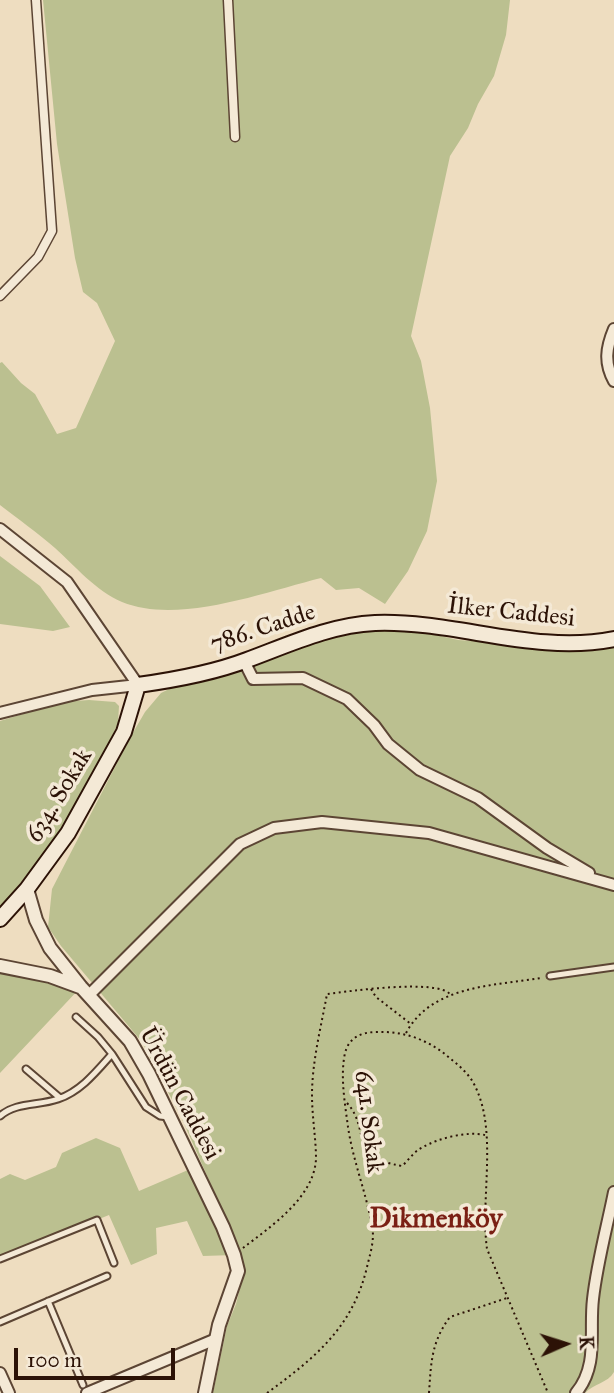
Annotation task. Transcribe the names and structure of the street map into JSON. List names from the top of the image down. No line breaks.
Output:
{"streets":{"main road":["İlker Caddesi","786. Cadde","634. Sokak"],"street":["Ürdün Caddesi"],"path":["641. Sokak"]},"crossings":[["İlker Caddesi","786. Cadde"],["786. Cadde","634. Sokak"]],"districts":["Dikmenköy"],"scale_bar":"100 m","north":"right"}
